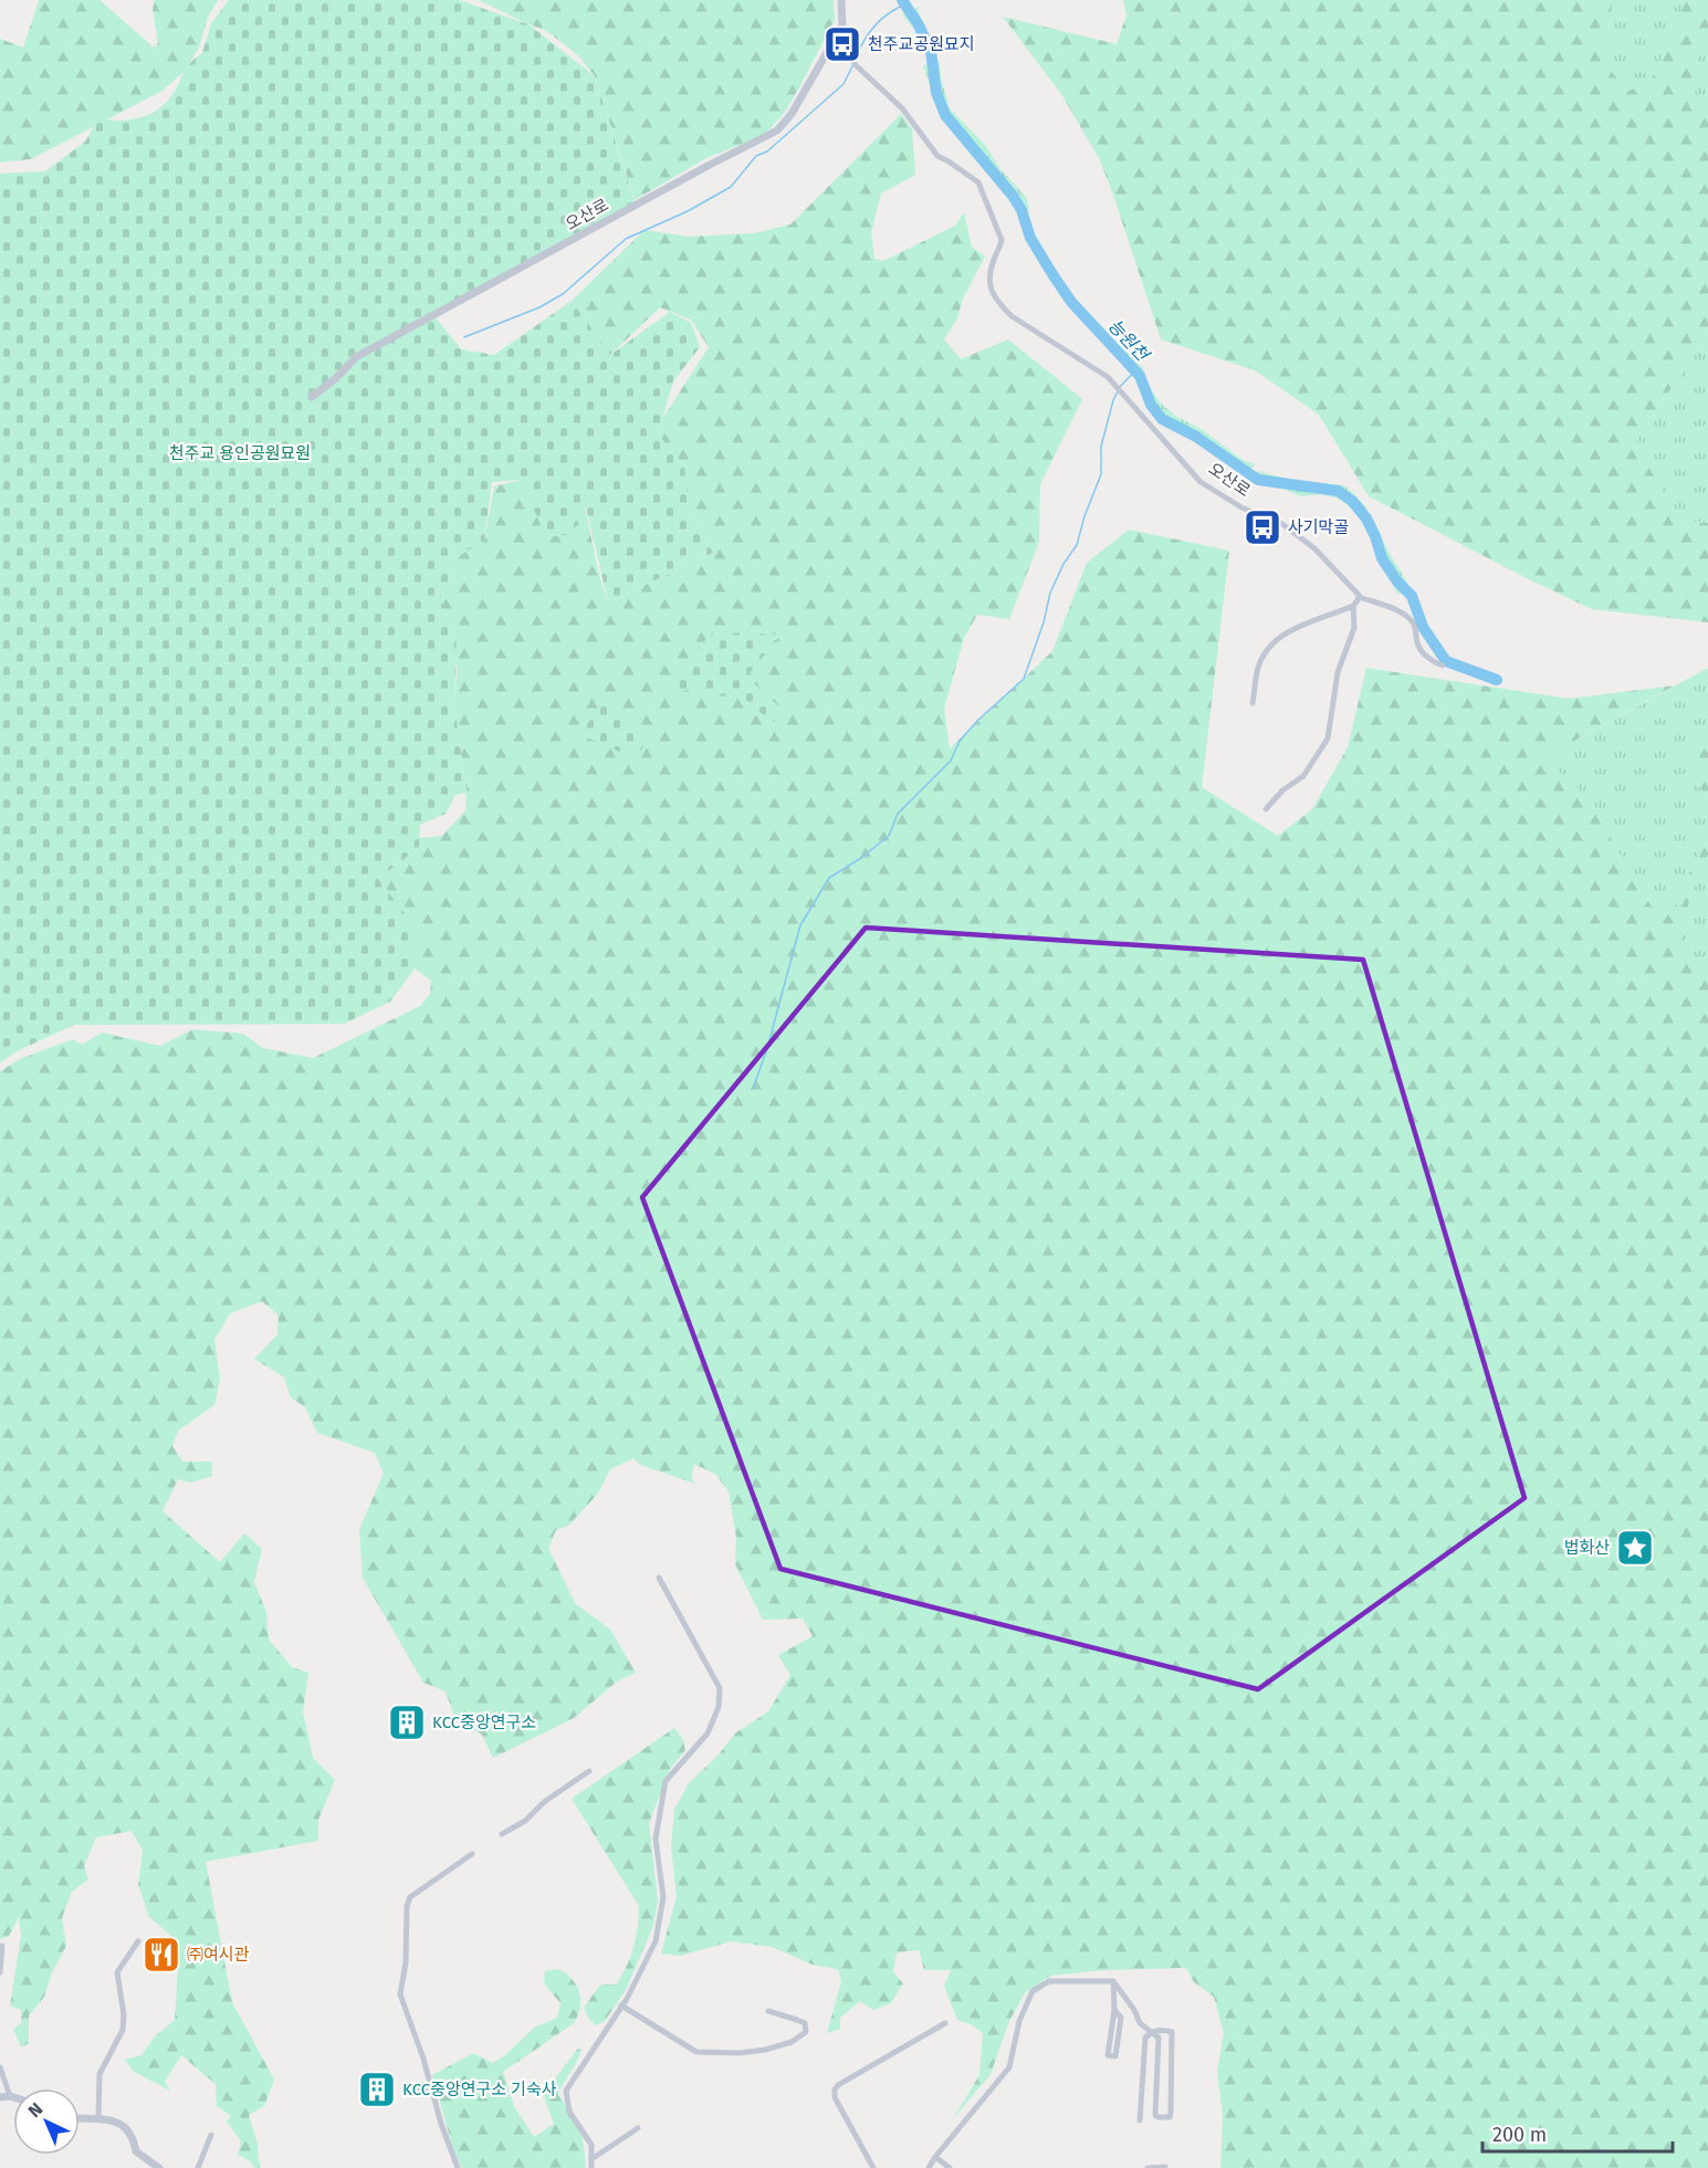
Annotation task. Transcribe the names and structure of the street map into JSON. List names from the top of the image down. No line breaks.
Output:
{"streets":{"street":["오산로"]},"water":["능원천"],"parks":["천주교 용인공원묘원"],"places":{"bus stop":["천주교공원묘지","사기막골"],"place":["법화산"],"building":["KCC중앙연구소","KCC중앙연구소 기숙사"],"restaurant":["㈜여시관"]},"scale_bar":"200 m","north":"top left"}
